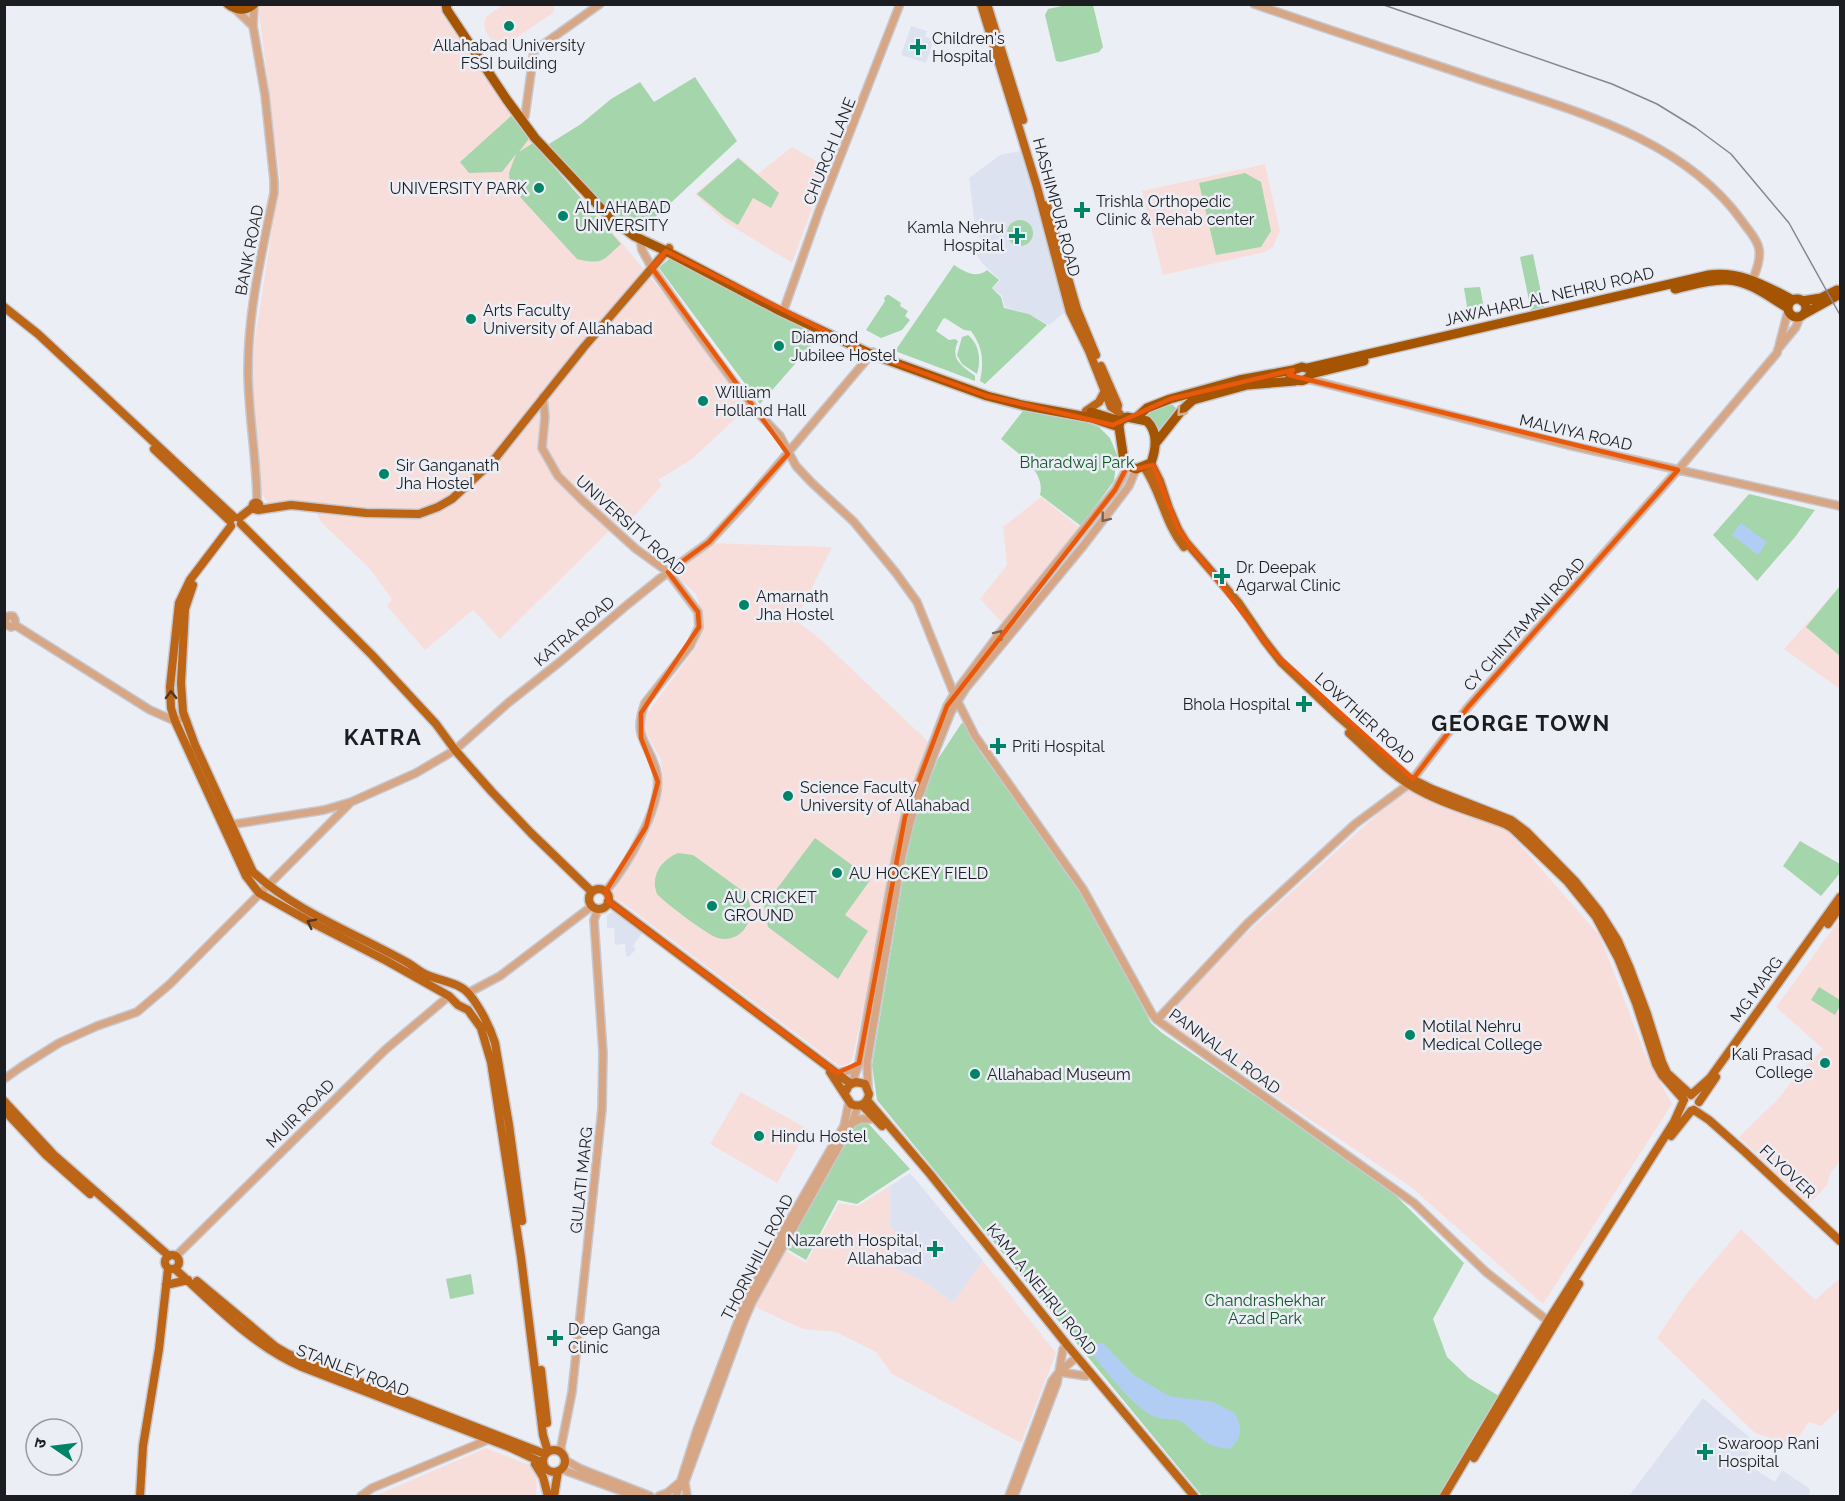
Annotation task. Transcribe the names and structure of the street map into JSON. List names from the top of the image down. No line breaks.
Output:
{"streets":{"highway":["JAWAHARLAL NEHRU ROAD"],"main road":["HASHIMPUR ROAD","LOWTHER ROAD","MG MARG","FLYOVER","KAMLA NEHRU ROAD","STANLEY ROAD"],"street":["CHURCH LANE","BANK ROAD","MALVIYA ROAD","UNIVERSITY ROAD","CY CHINTAMANI ROAD","KATRA ROAD","PANNALAL ROAD","MUIR ROAD","GULATI MARG","THORNHILL ROAD"]},"crossings":[["JAWAHARLAL NEHRU ROAD","MALVIYA ROAD"],["JAWAHARLAL NEHRU ROAD","CY CHINTAMANI ROAD"],["MALVIYA ROAD","CY CHINTAMANI ROAD"],["UNIVERSITY ROAD","KATRA ROAD"],["UNIVERSITY ROAD","GULATI MARG"],["CY CHINTAMANI ROAD","LOWTHER ROAD"],["CY CHINTAMANI ROAD","PANNALAL ROAD"],["KATRA ROAD","PANNALAL ROAD"],["LOWTHER ROAD","MG MARG"],["MG MARG","PANNALAL ROAD"],["MUIR ROAD","STANLEY ROAD"],["GULATI MARG","STANLEY ROAD"],["THORNHILL ROAD","KAMLA NEHRU ROAD"]],"districts":["GEORGE TOWN","KATRA"],"parks":["Bharadwaj Park","Chandrashekhar Azad Park"],"places":{"other":["Allahabad University FSSI building","UNIVERSITY PARK","ALLAHABAD UNIVERSITY","Arts Faculty University of Allahabad","Diamond Jubilee Hostel","William Holland Hall","Sir Ganganath Jha Hostel","Amarnath Jha Hostel","Science Faculty University of Allahabad","AU HOCKEY FIELD","AU CRICKET GROUND","Motilal Nehru Medical College","Kali Prasad College","Allahabad Museum","Hindu Hostel"],"health":["Children's Hospital","Trishla Orthopedic Clinic & Rehab center","Kamla Nehru Hospital","Dr. Deepak Agarwal Clinic","Bhola Hospital","Priti Hospital","Nazareth Hospital, Allahabad","Deep Ganga Clinic","Swaroop Rani Hospital"]},"north":"left"}
